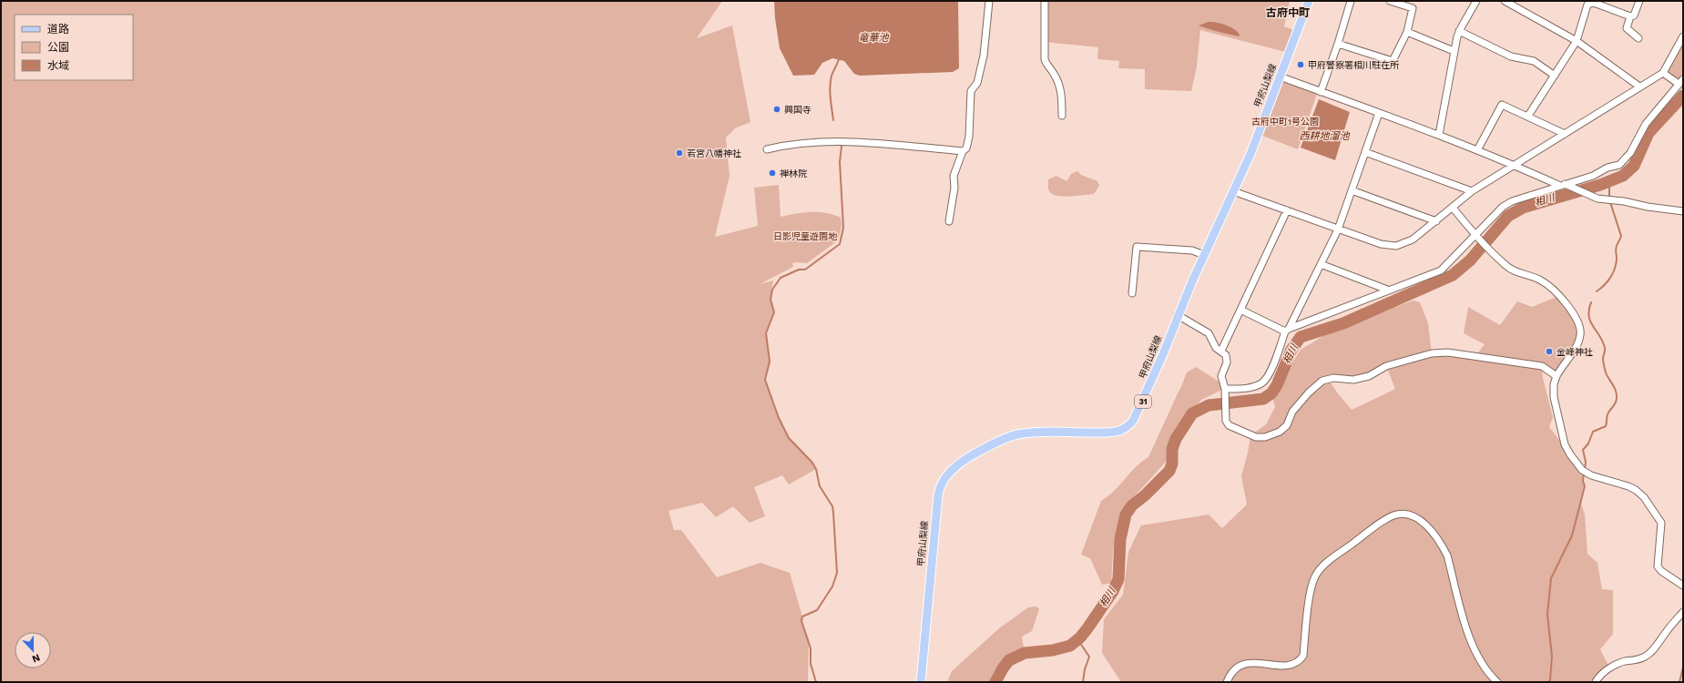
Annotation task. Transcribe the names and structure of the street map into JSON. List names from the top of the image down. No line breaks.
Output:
{"streets":{"main road":["甲府山梨線","31"]},"districts":["古府中町"],"water":["竜華池","西耕地溜池","相川"],"parks":["古府中町1号公園","日影児童遊園地"],"places":["甲府警察署相川駐在所","興国寺","若宮八幡神社","禅林院","金峰神社"],"legend":["道路","公園","水域"],"north":"bottom"}
